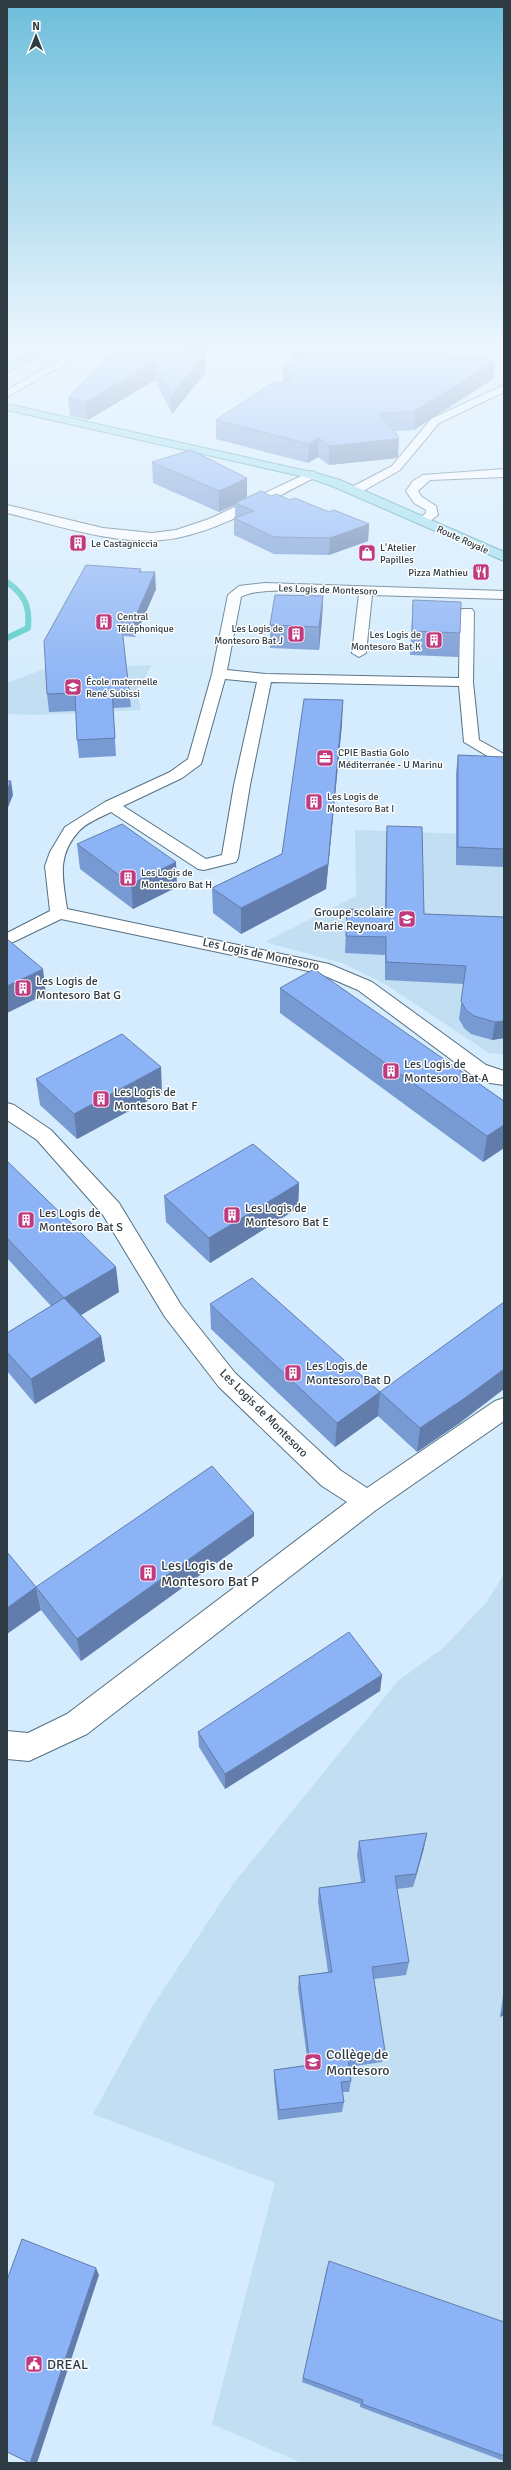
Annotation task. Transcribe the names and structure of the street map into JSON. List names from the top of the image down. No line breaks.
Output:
{"streets":{"main road":["Route Royale"],"street":["Les Logis de Montesoro"]},"places":{"building":["Le Castagniccia","Central Téléphonique","Les Logis de Montesoro Bat J","Les Logis de Montesoro Bat K","Les Logis de Montesoro Bat I","Les Logis de Montesoro Bat H","Les Logis de Montesoro Bat G","Les Logis de Montesoro Bat A","Les Logis de Montesoro Bat F","Les Logis de Montesoro Bat E","Les Logis de Montesoro Bat S","Les Logis de Montesoro Bat D","Les Logis de Montesoro Bat P"],"shop":["L'Atelier Papilles"],"restaurant":["Pizza Mathieu"],"school or university":["École maternelle René Subissi","Groupe scolaire Marie Reynoard","Collège de Montesoro"],"office":["CPIE Bastia Golo Méditerranée - U Marinu"],"public building":["DREAL"]},"north":"top"}
